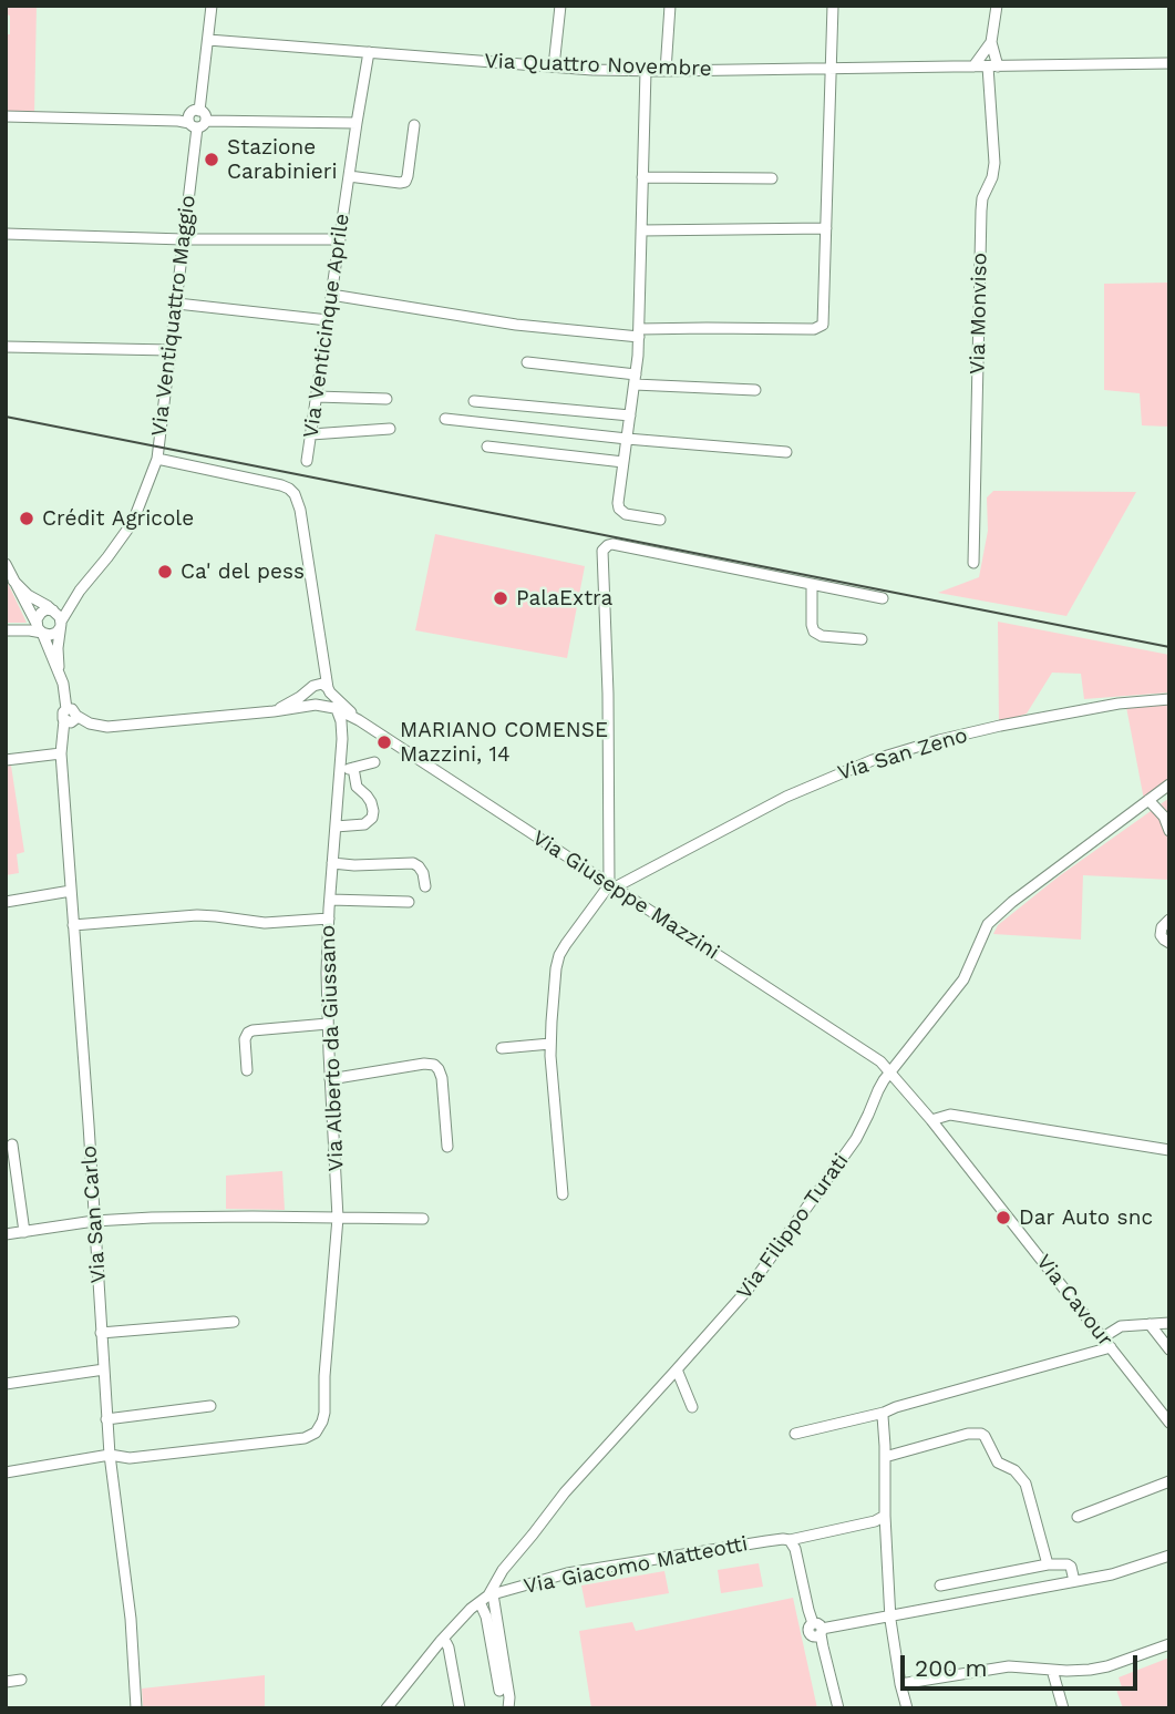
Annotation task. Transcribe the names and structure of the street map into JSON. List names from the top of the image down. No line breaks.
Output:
{"streets":{"street":["Via Quattro Novembre","Via Monviso","Via Ventiquattro Maggio","Via Venticinque Aprile","Via San Zeno","Via Giuseppe Mazzini","Via Alberto da Giussano","Via San Carlo","Via Filippo Turati","Via Cavour","Via Giacomo Matteotti"]},"crossings":[["Via Quattro Novembre","Via Monviso"],["Via Quattro Novembre","Via Ventiquattro Maggio"],["Via Quattro Novembre","Via Venticinque Aprile"],["Via San Zeno","Via Giuseppe Mazzini"],["Via Giuseppe Mazzini","Via Alberto da Giussano"],["Via Giuseppe Mazzini","Via Filippo Turati"],["Via Giuseppe Mazzini","Via Cavour"],["Via Alberto da Giussano","Via San Carlo"],["Via Filippo Turati","Via Cavour"],["Via Filippo Turati","Via Giacomo Matteotti"]],"places":["Stazione Carabinieri","Crédit Agricole","Ca' del pess","PalaExtra","MARIANO COMENSE Mazzini, 14","Dar Auto snc"],"scale_bar":"200 m"}
